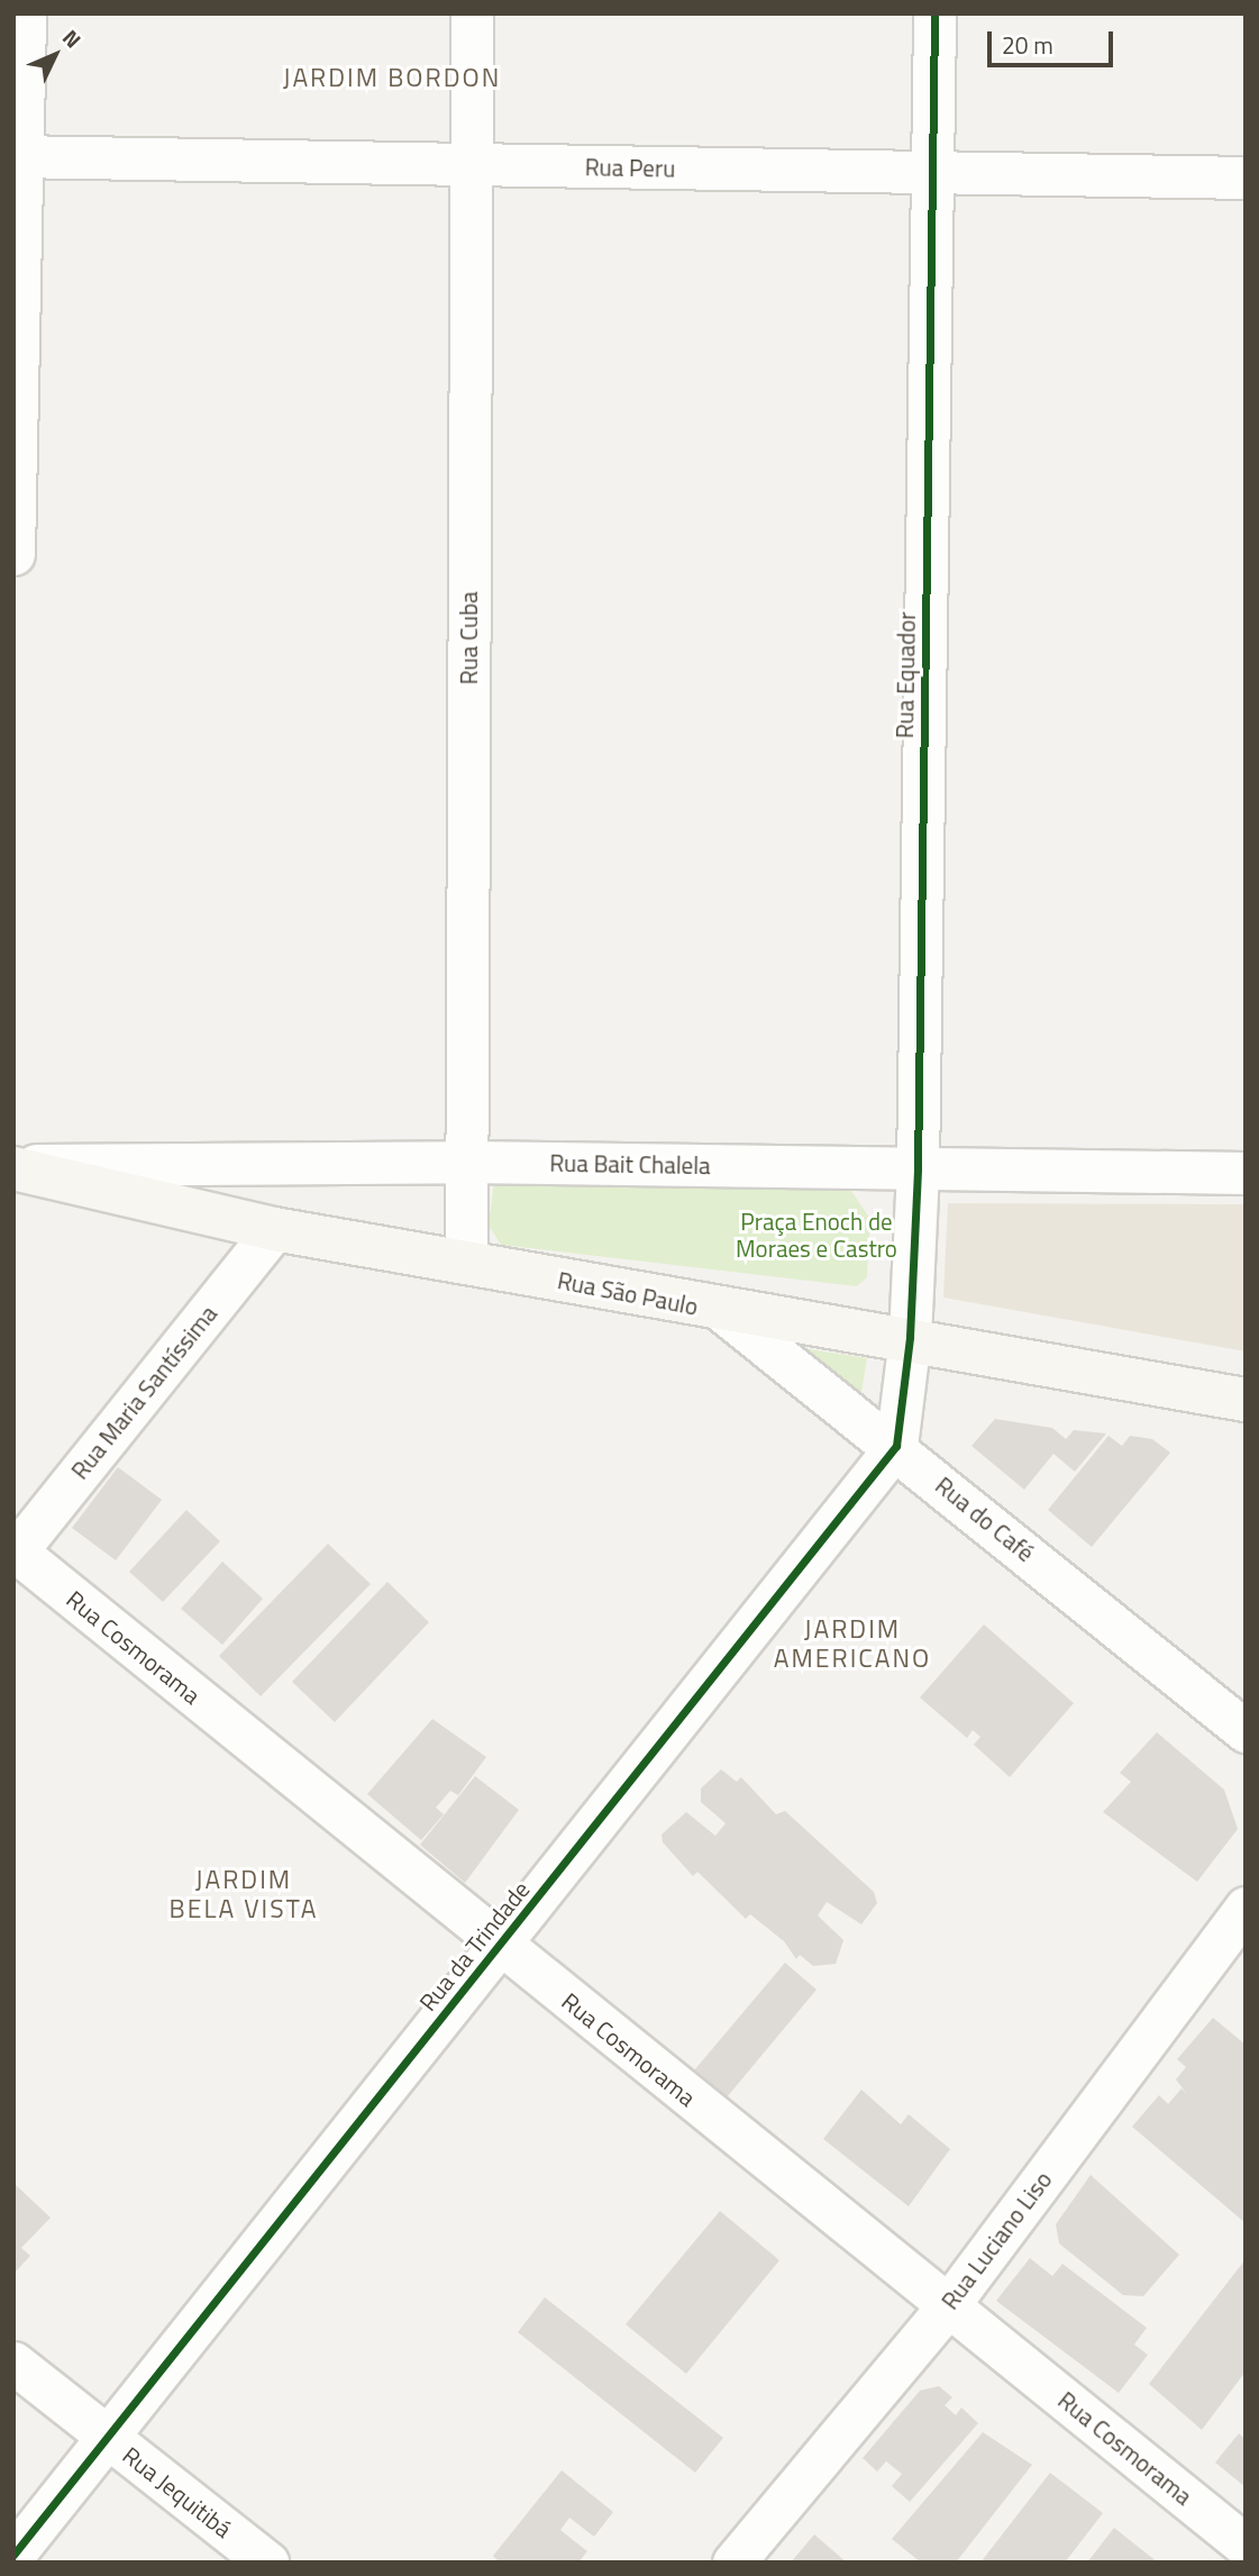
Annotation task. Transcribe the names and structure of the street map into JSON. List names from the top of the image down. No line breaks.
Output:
{"streets":{"main road":["Rua São Paulo"],"street":["Rua Peru","Rua Cuba","Rua Equador","Rua Bait Chalela","Rua Maria Santíssima","Rua do Café","Rua Cosmorama","Rua da Trindade","Rua Luciano Liso","Rua Jequitibá"]},"crossings":[["Rua Peru","Rua Cuba"],["Rua Peru","Rua Equador"],["Rua Cuba","Rua Bait Chalela"],["Rua Cuba","Rua São Paulo"],["Rua Equador","Rua Bait Chalela"],["Rua Equador","Rua São Paulo"],["Rua Bait Chalela","Rua São Paulo"],["Rua São Paulo","Rua Maria Santíssima"],["Rua São Paulo","Rua do Café"],["Rua Maria Santíssima","Rua Cosmorama"],["Rua do Café","Rua da Trindade"],["Rua Cosmorama","Rua da Trindade"],["Rua Cosmorama","Rua Luciano Liso"],["Rua da Trindade","Rua Jequitibá"]],"districts":["JARDIM BORDON","JARDIM AMERICANO","JARDIM BELA VISTA"],"parks":["Praça Enoch de Moraes e Castro"],"scale_bar":"20 m","north":"top right"}
